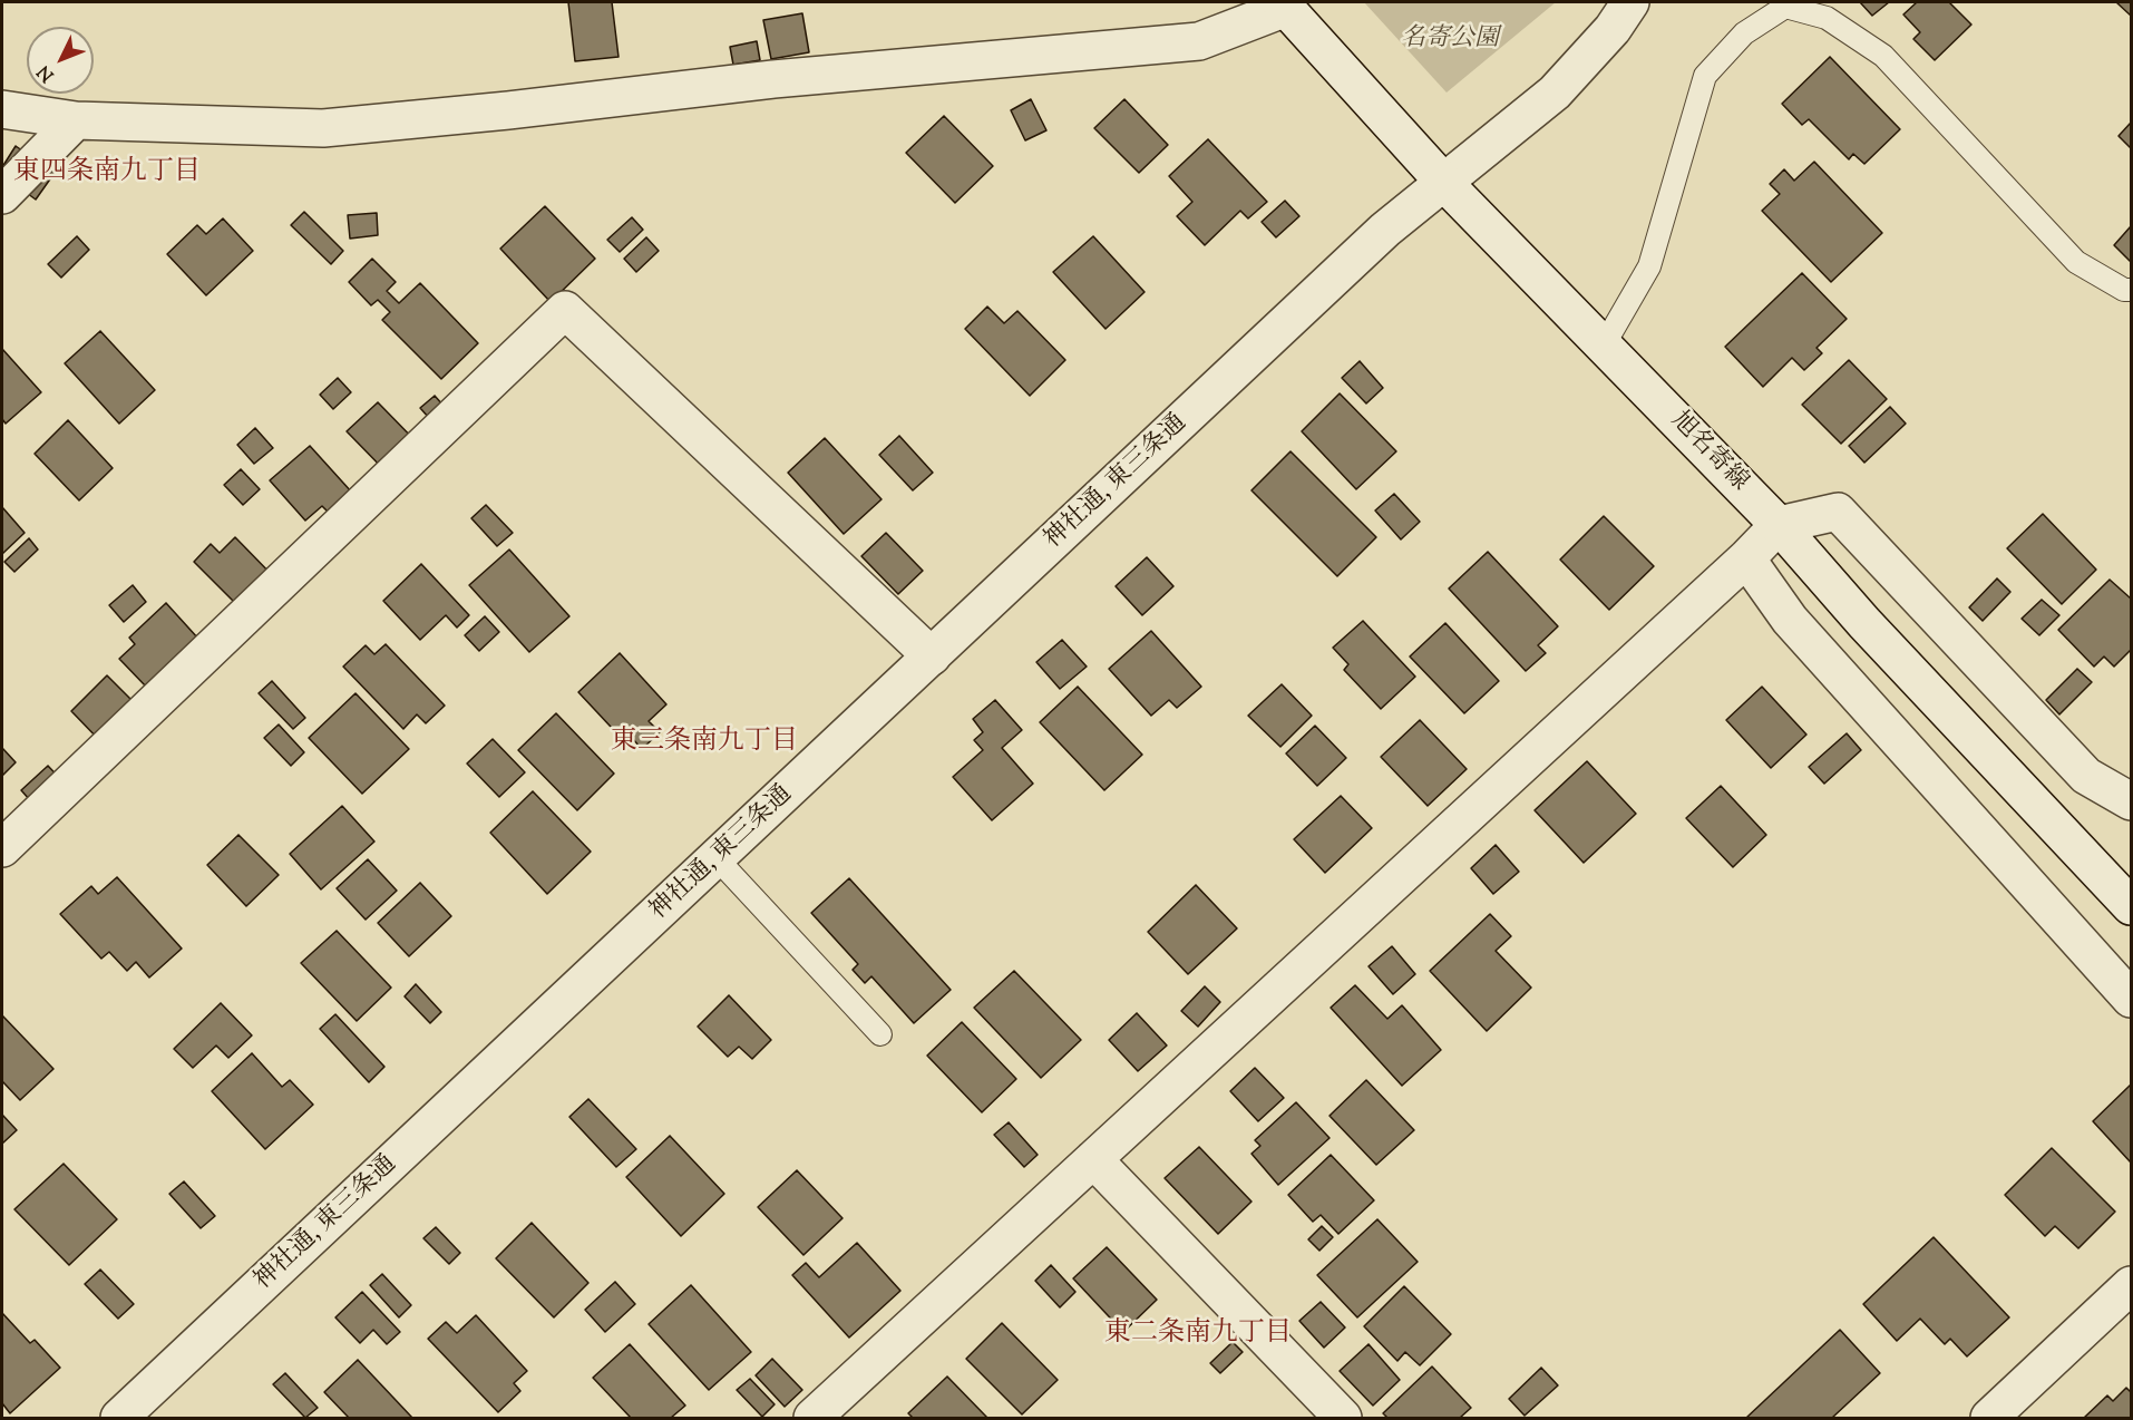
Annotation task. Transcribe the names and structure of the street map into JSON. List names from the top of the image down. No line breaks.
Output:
{"streets":{"street":["旭名寄線","神社通, 東三条通"]},"crossings":[["旭名寄線","神社通, 東三条通"]],"districts":["東四条南九丁目","東三条南九丁目","東二条南九丁目"],"parks":["名寄公園"],"north":"bottom left"}
